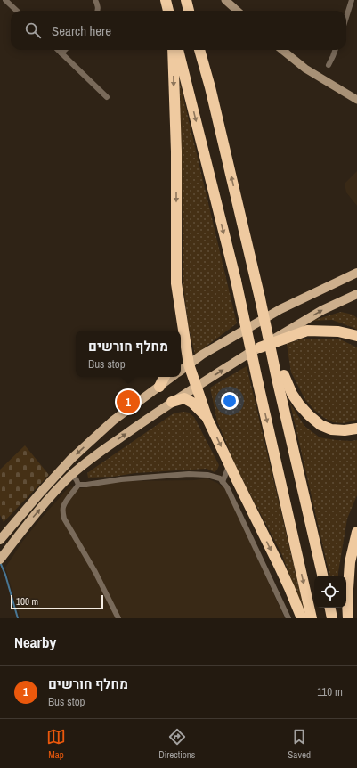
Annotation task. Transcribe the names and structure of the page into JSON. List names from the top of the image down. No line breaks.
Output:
{"scale_bar":"100 m","page":{"search":"Search here","popup":["מחלף חורשים","Bus stop"],"pins":"1","scale":"100 m","heading":"Nearby","list":[{"mark":"1","name":"מחלף חורשים","note":"Bus stop","value":"110 m"}],"nav":["Map","Directions","Saved"]}}
